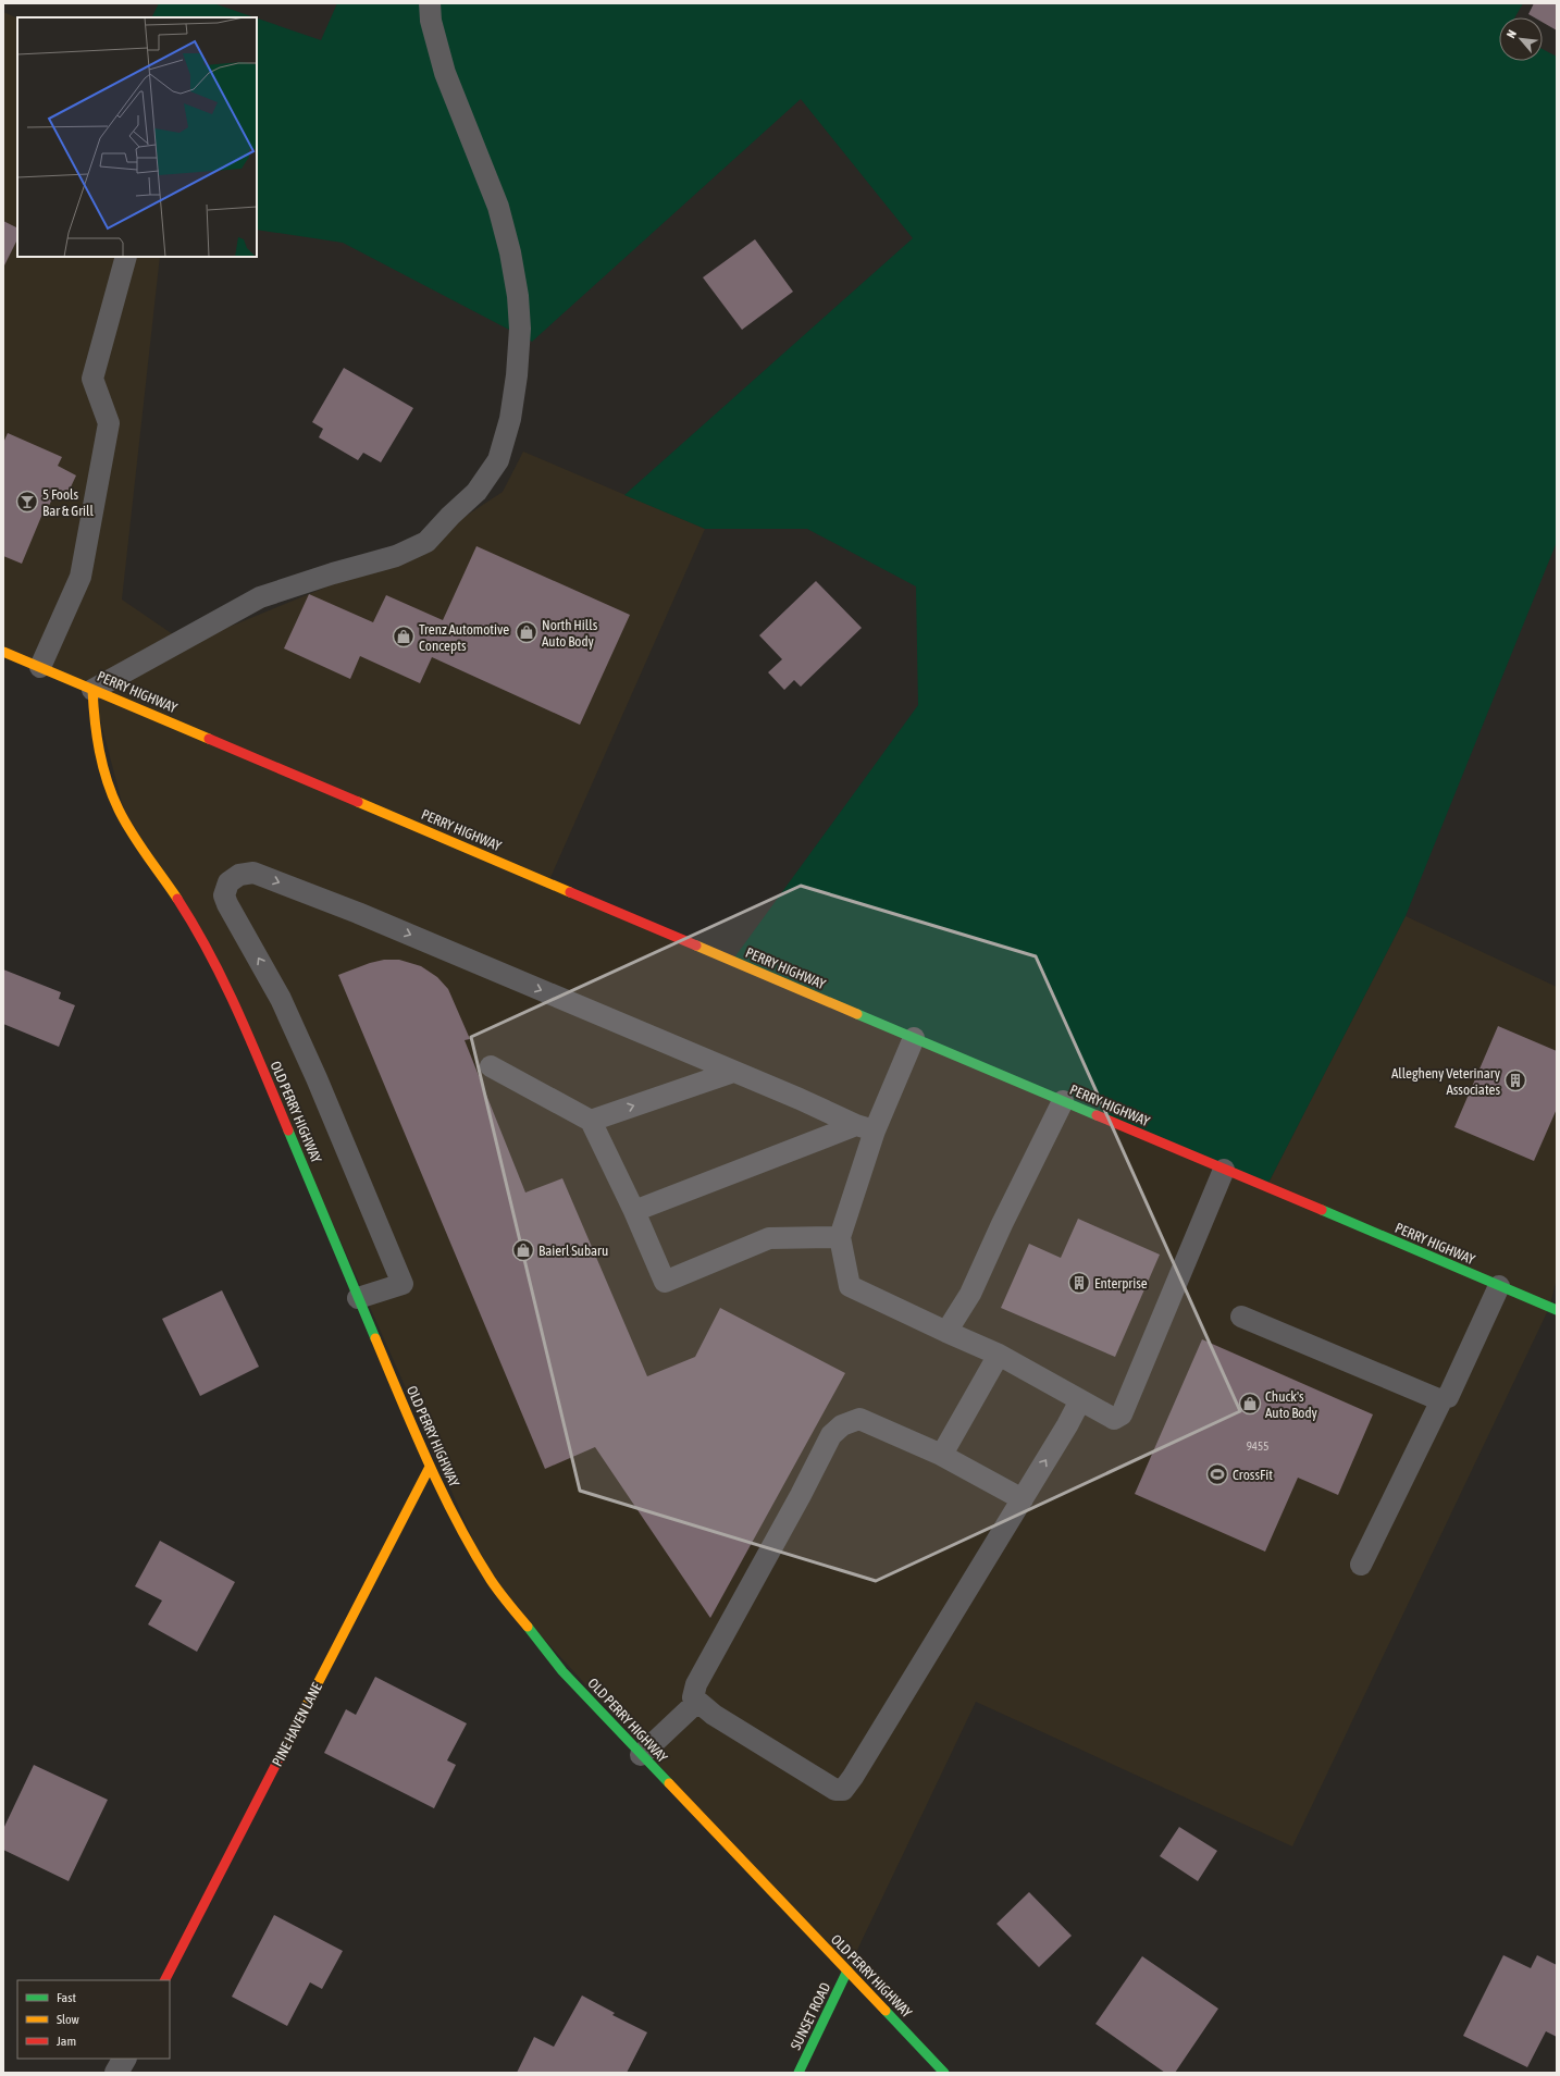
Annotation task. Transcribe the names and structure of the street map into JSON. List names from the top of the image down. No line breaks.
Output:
{"streets":{"street":["PERRY HIGHWAY","OLD PERRY HIGHWAY","PINE HAVEN LANE","SUNSET ROAD"]},"crossings":[["PERRY HIGHWAY","OLD PERRY HIGHWAY"],["OLD PERRY HIGHWAY","PINE HAVEN LANE"],["OLD PERRY HIGHWAY","SUNSET ROAD"]],"places":{"bar":["5 Fools Bar & Grill"],"shop":["North Hills Auto Body","Trenz Automotive Concepts","Baierl Subaru","Chuck's Auto Body"],"building":["Allegheny Veterinary Associates","Enterprise"],"sports":["CrossFit"]},"house_numbers":["9455"],"legend":["Fast","Slow","Jam"],"north":"top left"}
